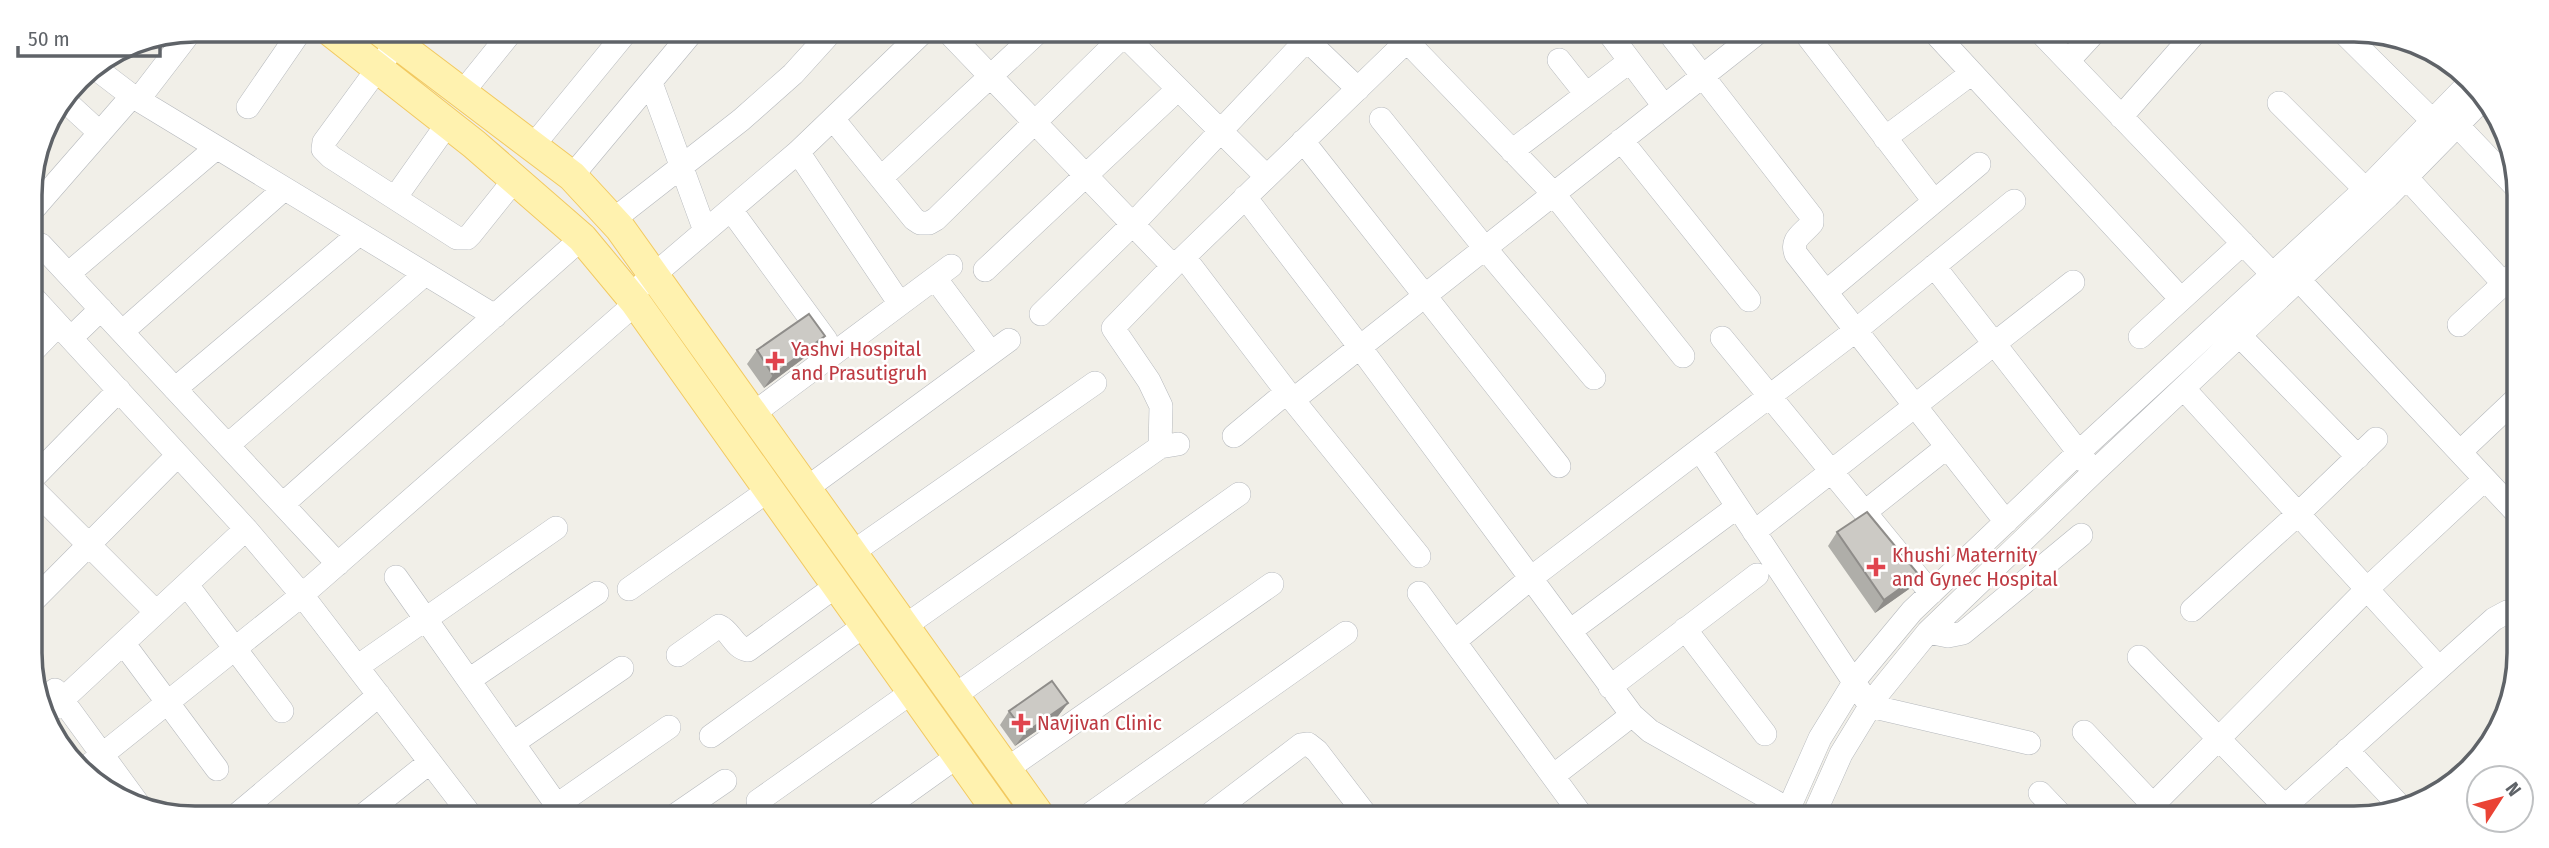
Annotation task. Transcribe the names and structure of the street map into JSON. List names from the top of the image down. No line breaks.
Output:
{"places":{"health":["Yashvi Hospital and Prasutigruh","Khushi Maternity and Gynec Hospital","Navjivan Clinic"]},"scale_bar":"50 m","north":"top right"}
